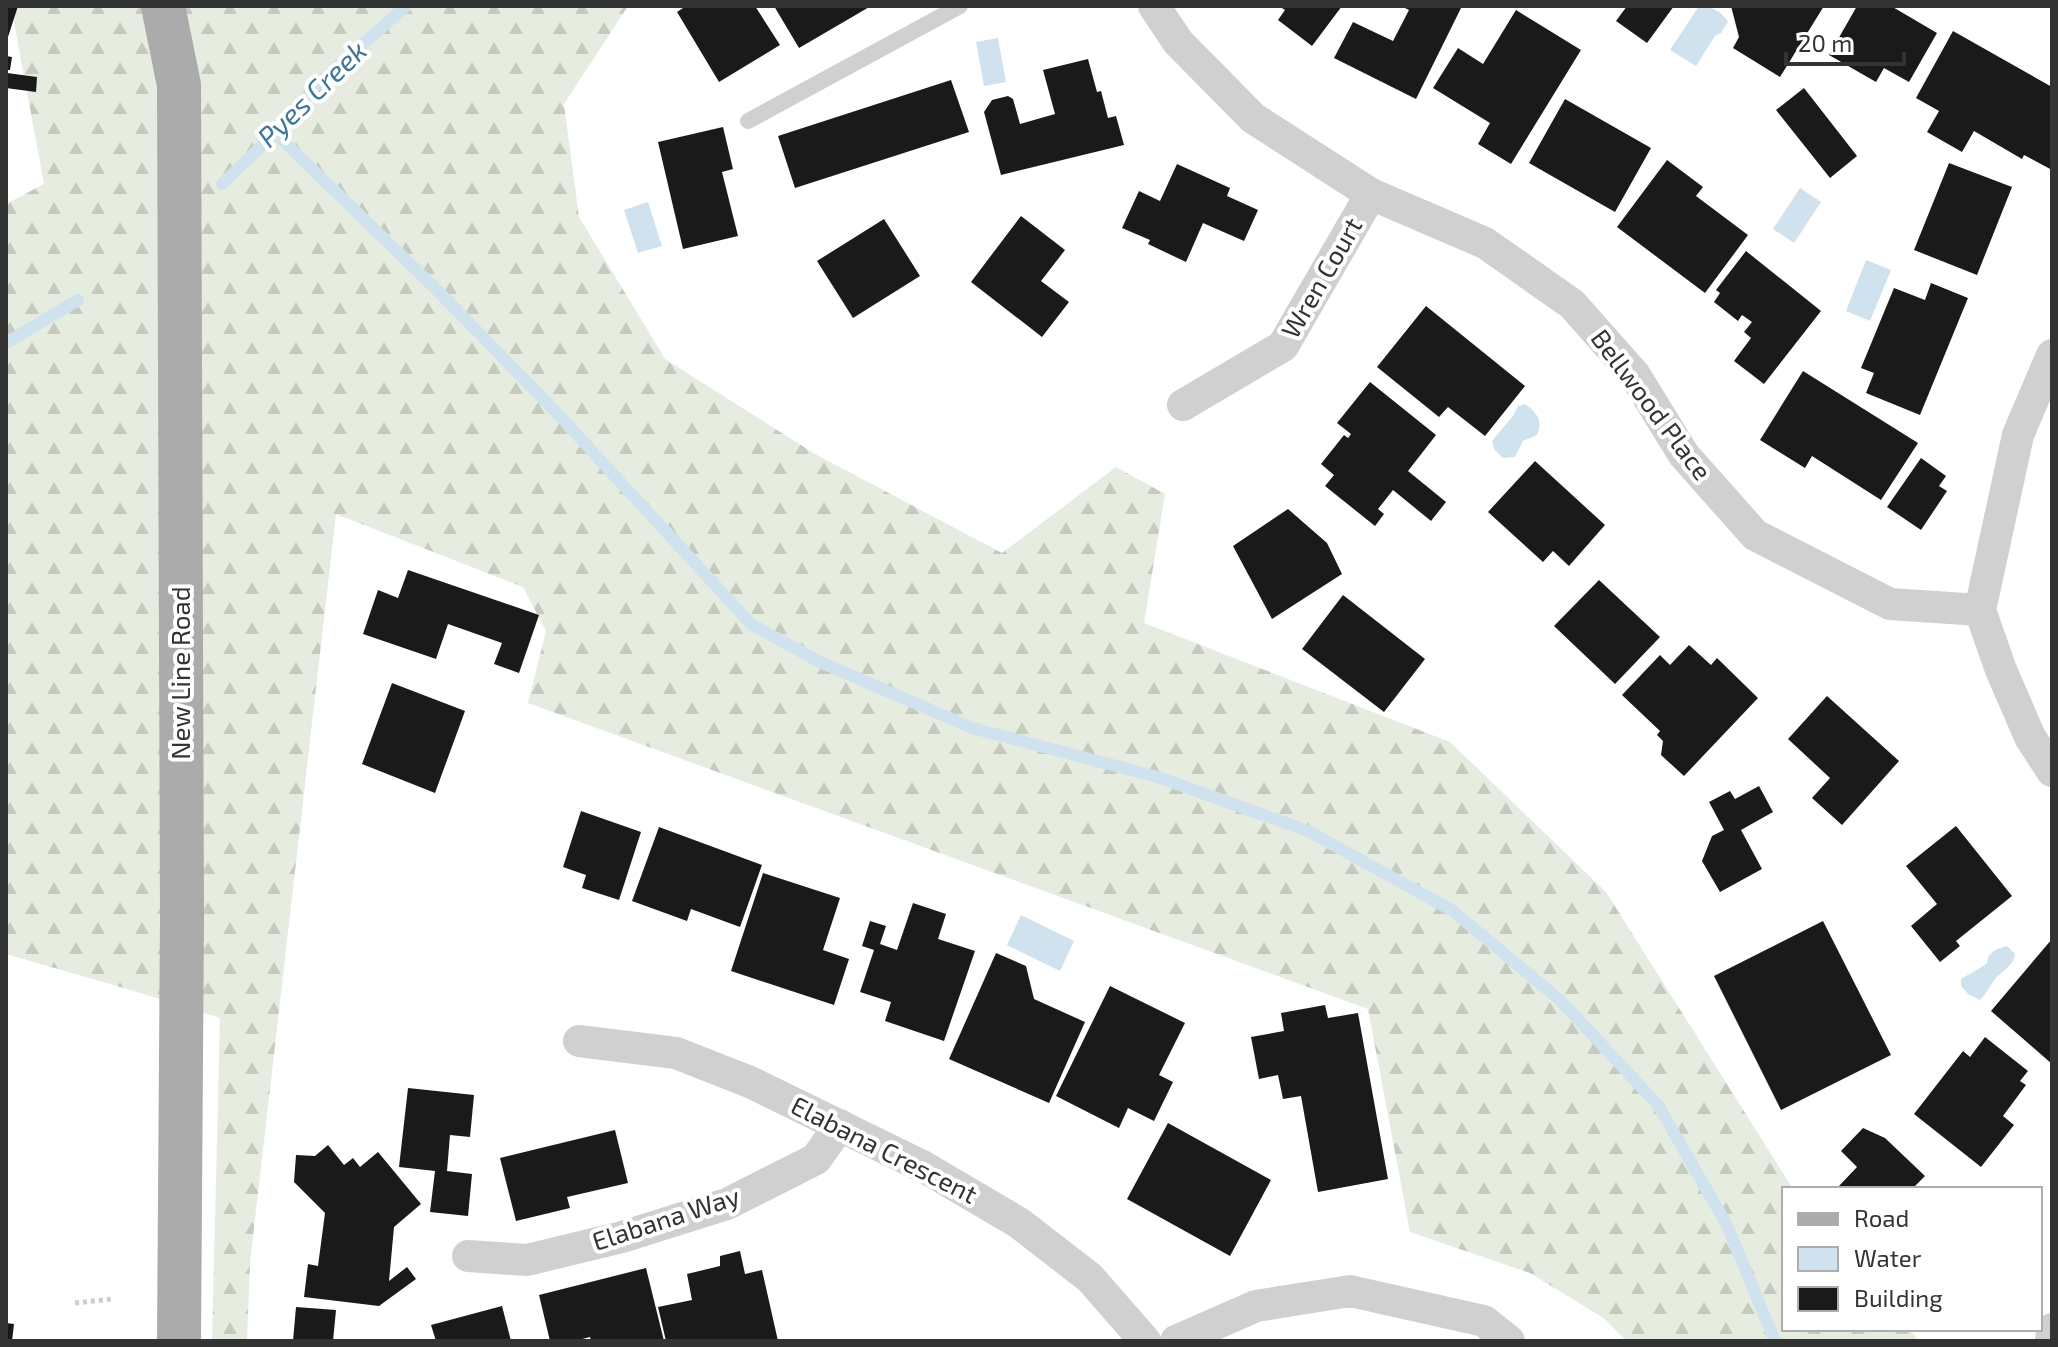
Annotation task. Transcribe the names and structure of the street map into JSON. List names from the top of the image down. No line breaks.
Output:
{"streets":{"main road":["New Line Road"],"street":["Wren Court","Bellwood Place","Elabana Crescent","Elabana Way"]},"crossings":[["Wren Court","Bellwood Place"],["Elabana Crescent","Elabana Way"]],"water":["Pyes Creek"],"legend":["Road","Water","Building"],"scale_bar":"20 m"}
